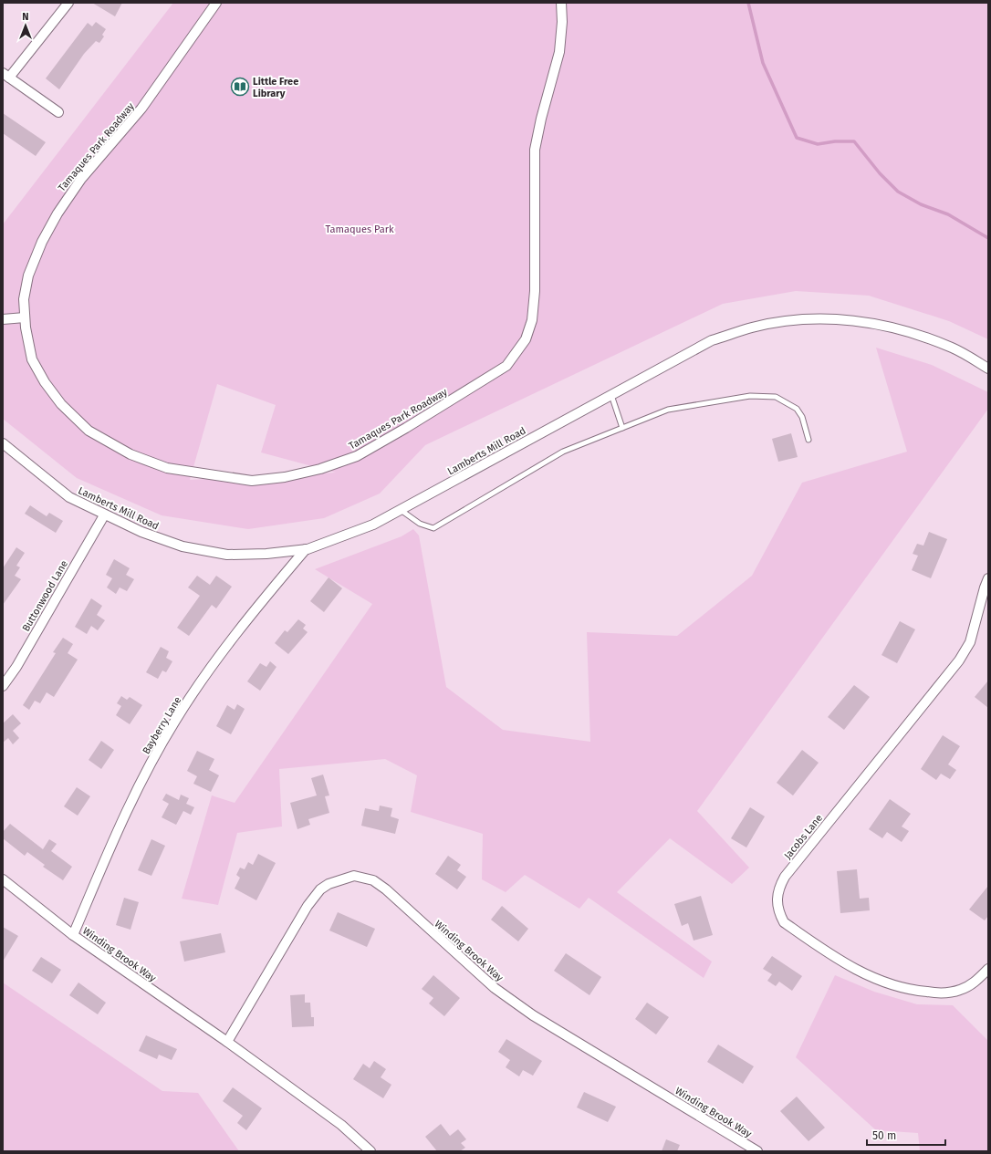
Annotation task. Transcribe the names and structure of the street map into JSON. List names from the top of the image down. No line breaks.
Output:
{"streets":{"street":["Tamaques Park Roadway","Lamberts Mill Road","Buttonwood Lane","Bayberry Lane","Jacobs Lane","Winding Brook Way"]},"crossings":[["Lamberts Mill Road","Buttonwood Lane"],["Lamberts Mill Road","Bayberry Lane"],["Bayberry Lane","Winding Brook Way"]],"parks":["Tamaques Park"],"places":{"library":["Little Free Library"]},"scale_bar":"50 m","north":"top"}
